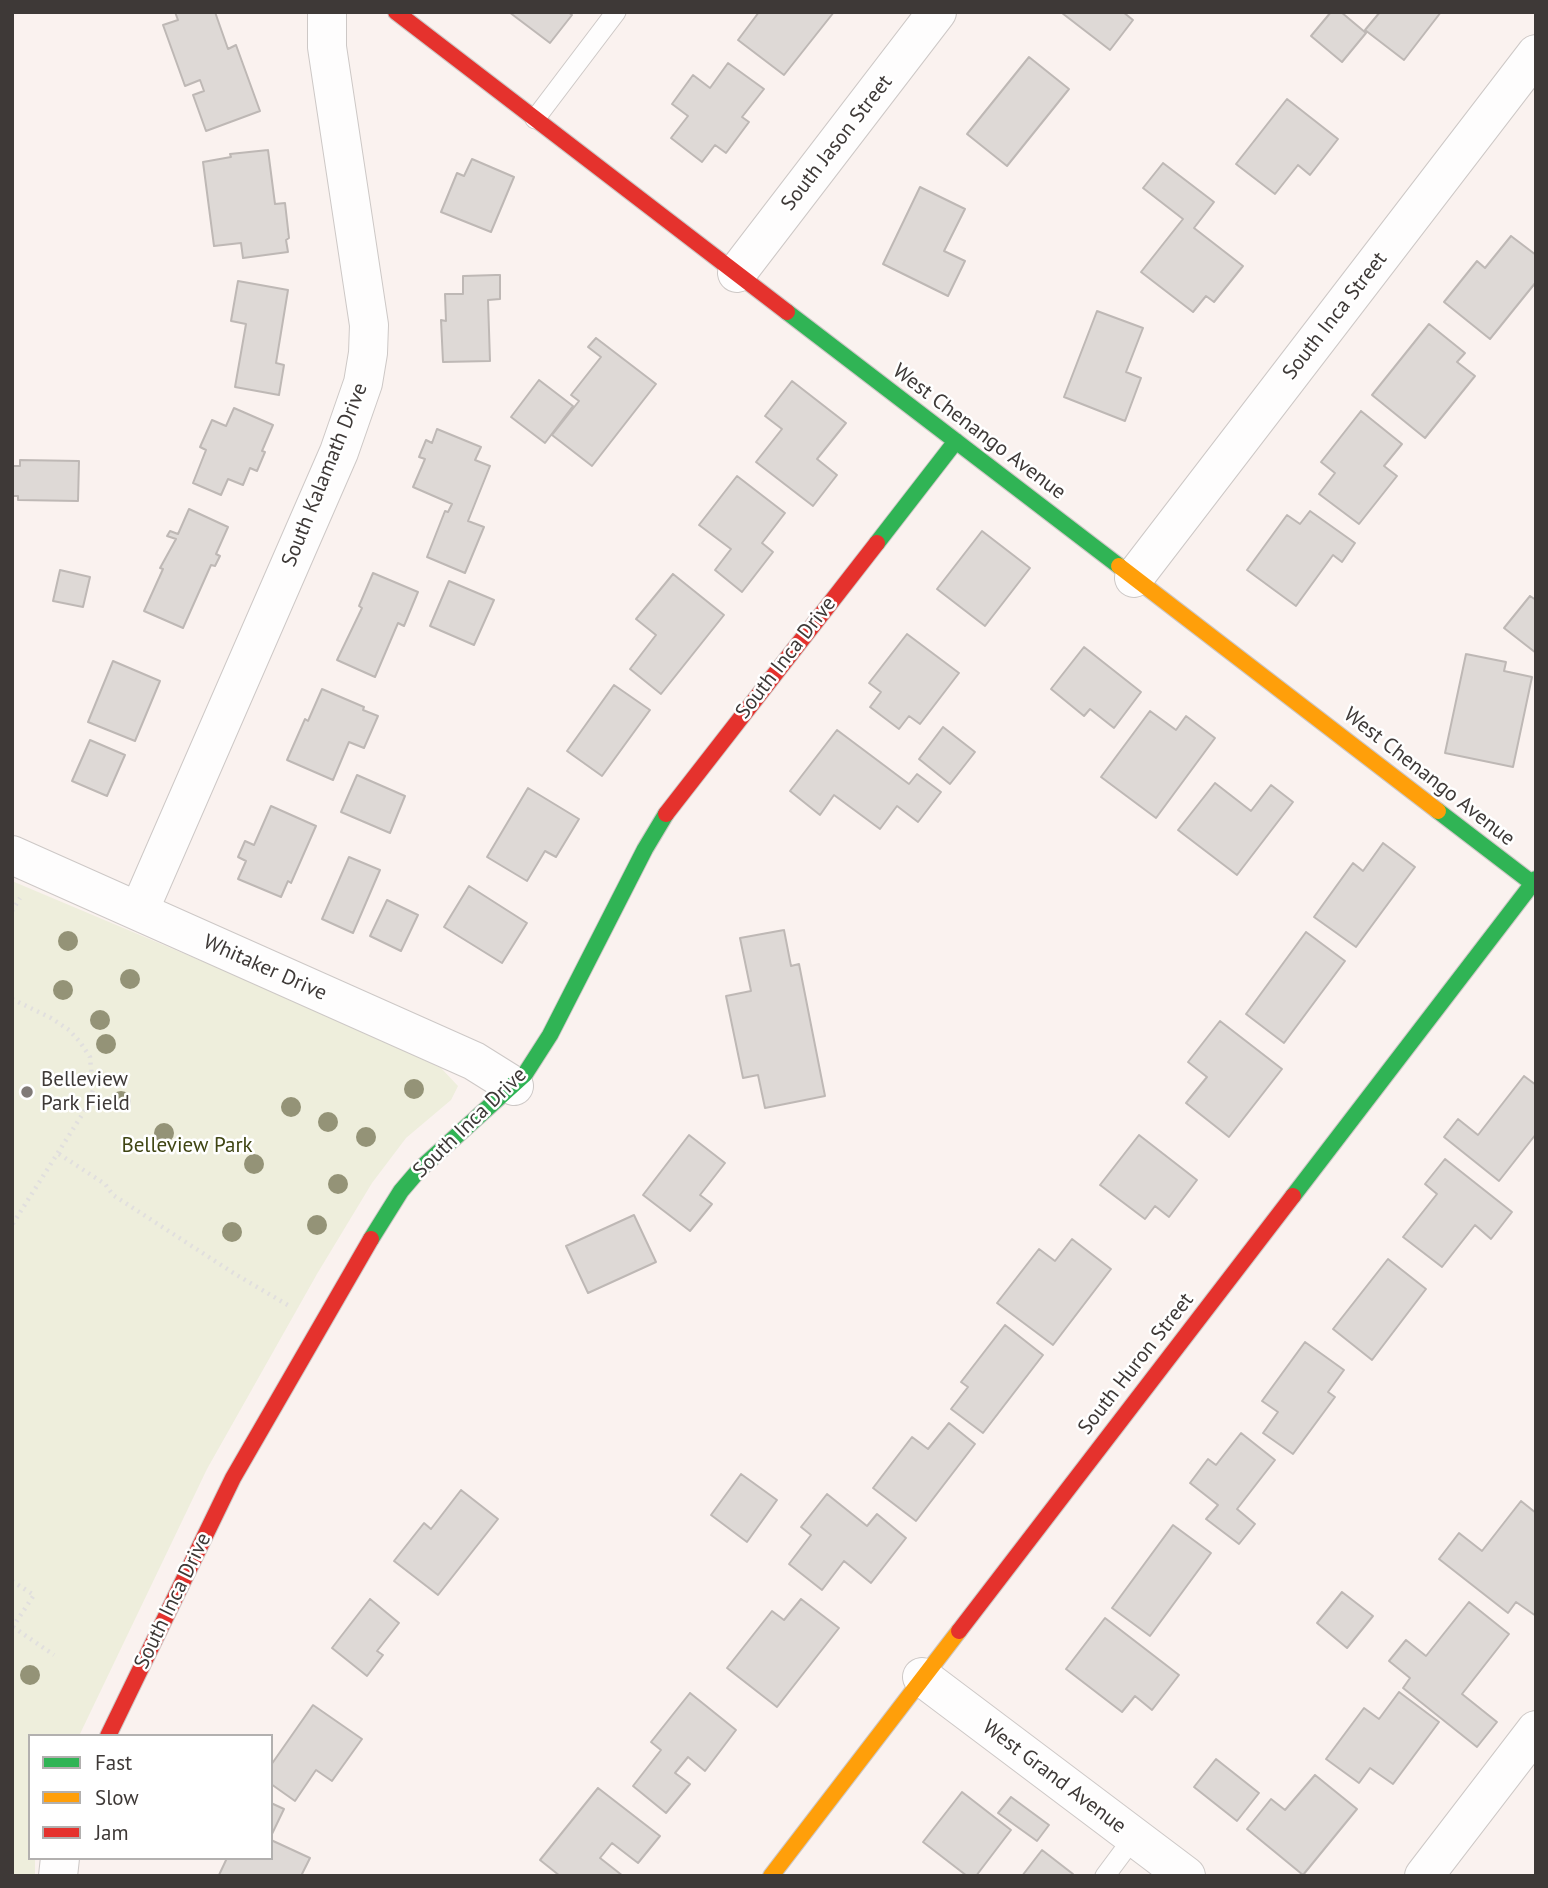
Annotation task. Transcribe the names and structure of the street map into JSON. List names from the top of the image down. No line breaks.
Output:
{"streets":{"street":["South Jason Street","South Inca Street","West Chenango Avenue","South Kalamath Drive","South Inca Drive","Whitaker Drive","South Huron Street","West Grand Avenue"]},"crossings":[["South Jason Street","West Chenango Avenue"],["South Inca Street","West Chenango Avenue"],["West Chenango Avenue","South Inca Drive"],["West Chenango Avenue","South Huron Street"],["South Kalamath Drive","Whitaker Drive"],["South Inca Drive","Whitaker Drive"],["South Huron Street","West Grand Avenue"]],"parks":["Belleview Park"],"places":["Belleview Park Field"],"legend":["Fast","Slow","Jam"]}
